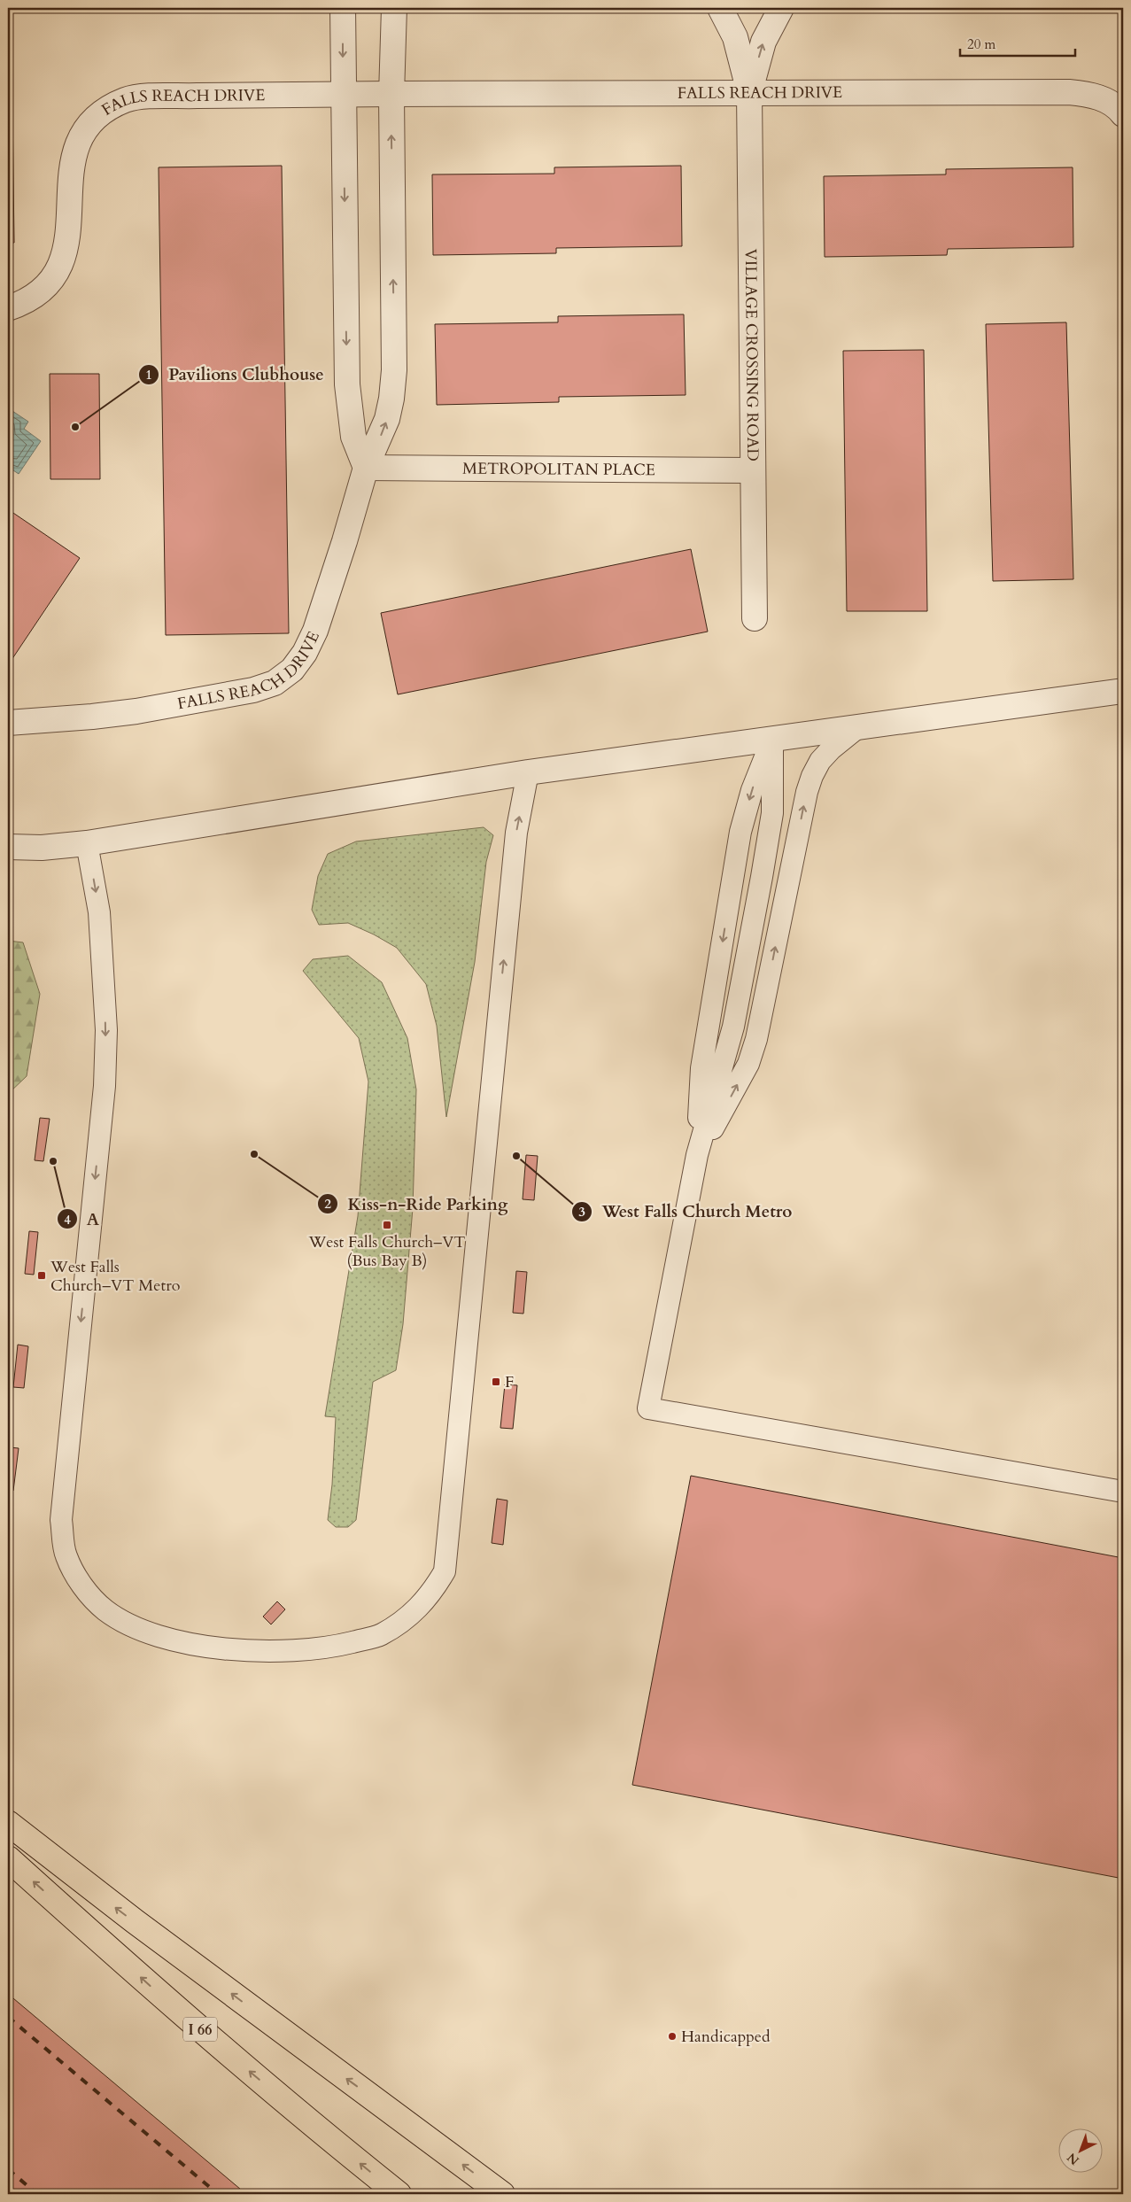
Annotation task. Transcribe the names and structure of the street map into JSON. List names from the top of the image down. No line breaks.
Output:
{"streets":{"highway":["I 66"],"street":["FALLS REACH DRIVE","VILLAGE CROSSING ROAD","METROPOLITAN PLACE"]},"crossings":[["FALLS REACH DRIVE","VILLAGE CROSSING ROAD"],["FALLS REACH DRIVE","METROPOLITAN PLACE"],["VILLAGE CROSSING ROAD","METROPOLITAN PLACE"]],"places":{"other":["Pavilions Clubhouse","Kiss-n-Ride Parking","West Falls Church Metro","A","Handicapped"],"transit":["West Falls Church–VT (Bus Bay B)","West Falls Church–VT Metro","F"]},"scale_bar":"20 m","north":"bottom left"}
